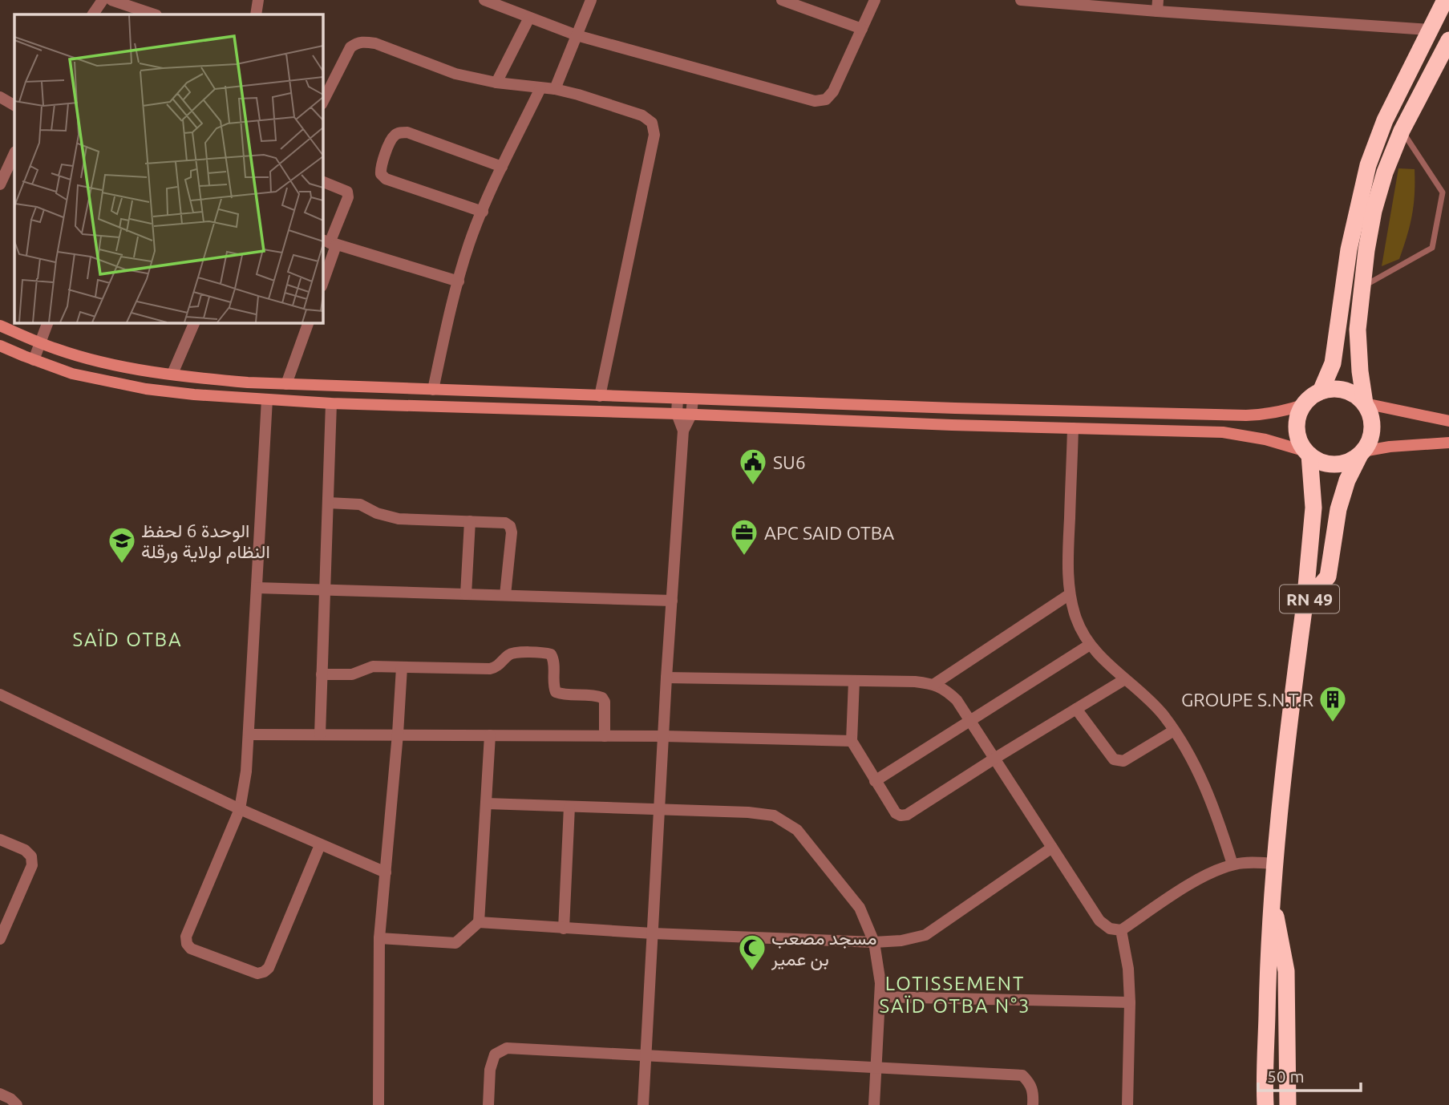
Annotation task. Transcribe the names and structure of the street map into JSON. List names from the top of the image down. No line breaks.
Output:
{"streets":{"highway":["RN 49"]},"districts":["SAÏD OTBA","LOTISSEMENT SAÏD OTBA N°3"],"places":{"public building":["SU6"],"office":["APC SAID OTBA"],"school or university":["الوحدة 6 لحفظ النظام لولاية ورقلة"],"building":["GROUPE S.N.T.R"],"mosque":["مسجد مصعب بن عمير"]},"scale_bar":"50 m"}
